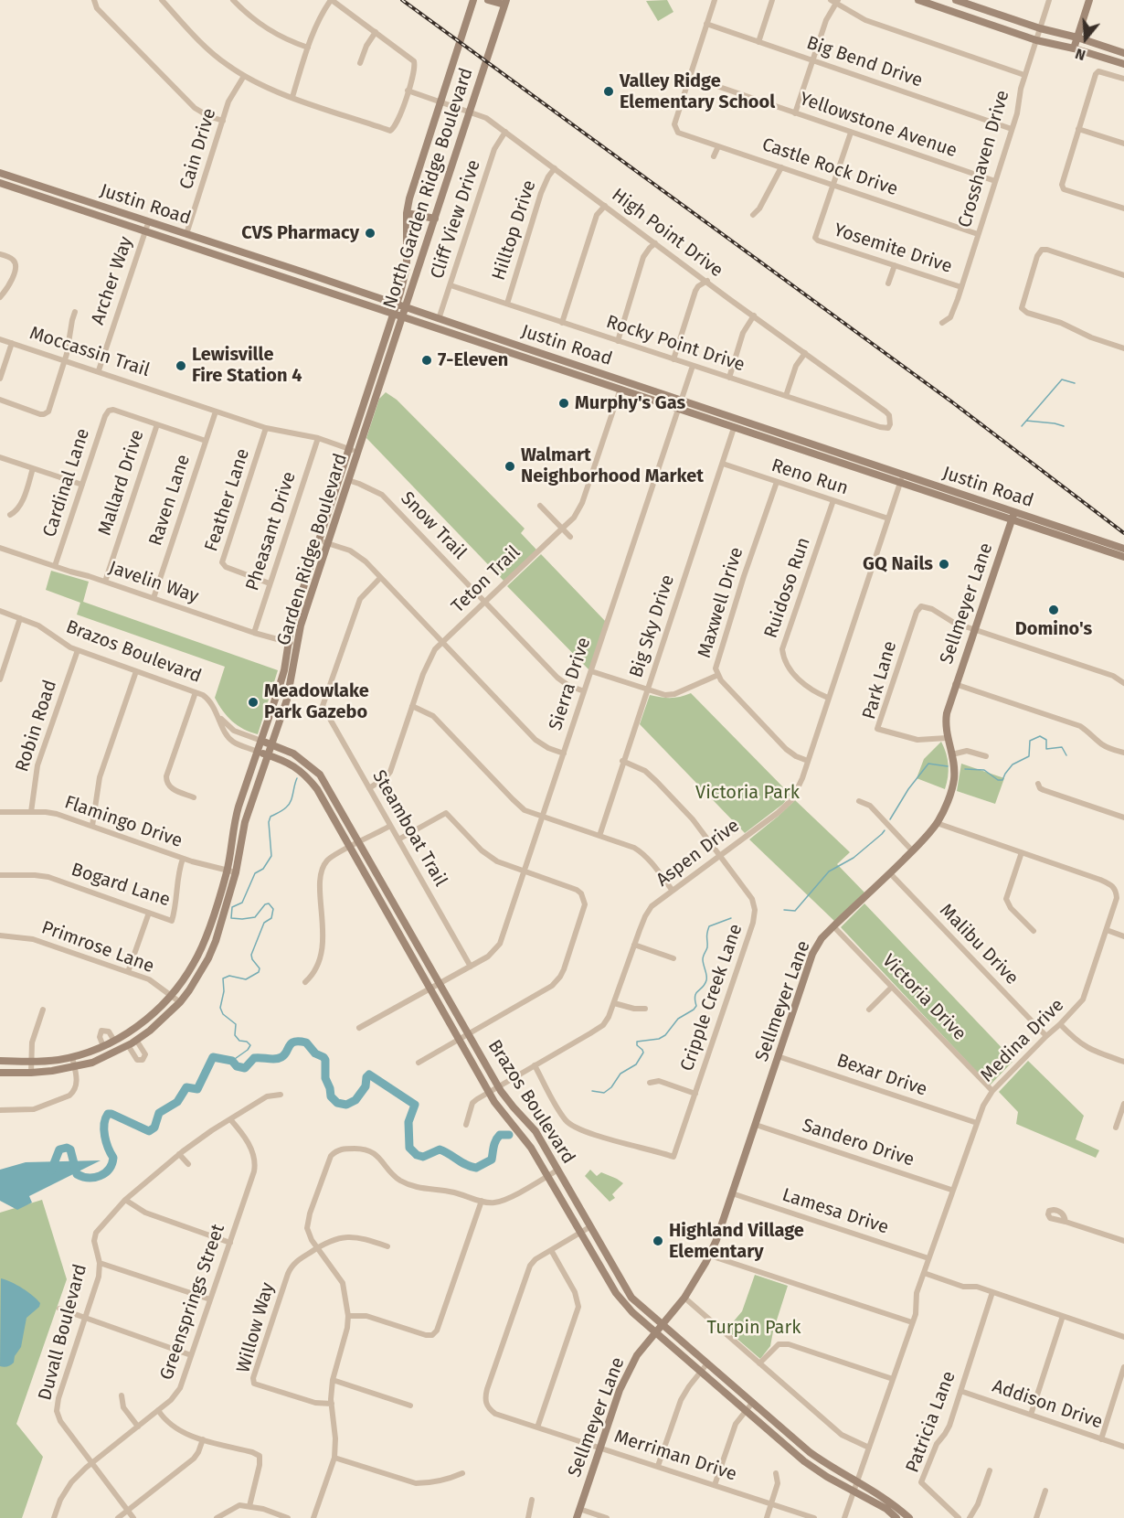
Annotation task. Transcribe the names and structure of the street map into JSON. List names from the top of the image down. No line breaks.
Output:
{"streets":{"main road":["North Garden Ridge Boulevard","Justin Road","Garden Ridge Boulevard","Sellmeyer Lane","Brazos Boulevard"],"street":["Big Bend Drive","Yellowstone Avenue","Cain Drive","Crosshaven Drive","Castle Rock Drive","Cliff View Drive","Hilltop Drive","High Point Drive","Yosemite Drive","Archer Way","Rocky Point Drive","Moccassin Trail","Reno Run","Cardinal Lane","Mallard Drive","Raven Lane","Feather Lane","Snow Trail","Pheasant Drive","Teton Trail","Javelin Way","Ruidoso Run","Maxwell Drive","Big Sky Drive","Park Lane","Sierra Drive","Robin Road","Flamingo Drive","Steamboat Trail","Aspen Drive","Bogard Lane","Malibu Drive","Primrose Lane","Cripple Creek Lane","Victoria Drive","Medina Drive","Bexar Drive","Sandero Drive","Lamesa Drive","Greensprings Street","Willow Way","Duvall Boulevard","Addison Drive","Patricia Lane","Merriman Drive"]},"crossings":[["Big Bend Drive","Crosshaven Drive"],["Yellowstone Avenue","Crosshaven Drive"],["Yellowstone Avenue","Castle Rock Drive"],["Cain Drive","Justin Road"],["Crosshaven Drive","Castle Rock Drive"],["Crosshaven Drive","Yosemite Drive"],["Castle Rock Drive","Yosemite Drive"],["North Garden Ridge Boulevard","Justin Road"],["North Garden Ridge Boulevard","High Point Drive"],["North Garden Ridge Boulevard","Garden Ridge Boulevard"],["Justin Road","Cliff View Drive"],["Justin Road","Archer Way"],["Justin Road","Teton Trail"],["Justin Road","Sellmeyer Lane"],["Justin Road","Big Sky Drive"],["Justin Road","Sierra Drive"],["Justin Road","Aspen Drive"],["Cliff View Drive","High Point Drive"],["Cliff View Drive","Rocky Point Drive"],["Hilltop Drive","High Point Drive"],["Hilltop Drive","Rocky Point Drive"],["High Point Drive","Rocky Point Drive"],["Archer Way","Moccassin Trail"],["Rocky Point Drive","Sierra Drive"],["Moccassin Trail","Raven Lane"],["Moccassin Trail","Feather Lane"],["Moccassin Trail","Pheasant Drive"],["Moccassin Trail","Garden Ridge Boulevard"],["Reno Run","Ruidoso Run"],["Reno Run","Maxwell Drive"],["Reno Run","Big Sky Drive"],["Reno Run","Aspen Drive"],["Cardinal Lane","Mallard Drive"],["Cardinal Lane","Javelin Way"],["Mallard Drive","Javelin Way"],["Raven Lane","Javelin Way"],["Feather Lane","Pheasant Drive"],["Snow Trail","Garden Ridge Boulevard"],["Snow Trail","Teton Trail"],["Snow Trail","Sierra Drive"],["Pheasant Drive","Javelin Way"],["Garden Ridge Boulevard","Javelin Way"],["Garden Ridge Boulevard","Brazos Boulevard"],["Teton Trail","Steamboat Trail"],["Ruidoso Run","Aspen Drive"],["Maxwell Drive","Aspen Drive"],["Sellmeyer Lane","Brazos Boulevard"],["Sellmeyer Lane","Park Lane"],["Sellmeyer Lane","Malibu Drive"],["Sellmeyer Lane","Victoria Drive"],["Sellmeyer Lane","Medina Drive"],["Sellmeyer Lane","Bexar Drive"],["Sellmeyer Lane","Sandero Drive"],["Sellmeyer Lane","Lamesa Drive"],["Sellmeyer Lane","Merriman Drive"],["Big Sky Drive","Cripple Creek Lane"],["Brazos Boulevard","Sierra Drive"],["Brazos Boulevard","Robin Road"],["Brazos Boulevard","Aspen Drive"],["Brazos Boulevard","Medina Drive"],["Brazos Boulevard","Merriman Drive"],["Sierra Drive","Steamboat Trail"],["Robin Road","Flamingo Drive"],["Flamingo Drive","Bogard Lane"],["Aspen Drive","Cripple Creek Lane"],["Malibu Drive","Medina Drive"],["Victoria Drive","Medina Drive"],["Medina Drive","Bexar Drive"],["Medina Drive","Sandero Drive"],["Medina Drive","Lamesa Drive"],["Greensprings Street","Duvall Boulevard"],["Addison Drive","Patricia Lane"]],"parks":["Victoria Park","Turpin Park"],"places":["Valley Ridge Elementary School","CVS Pharmacy","7-Eleven","Lewisville Fire Station 4","Murphy's Gas","Walmart Neighborhood Market","GQ Nails","Domino's","Meadowlake Park Gazebo","Highland Village Elementary"],"north":"bottom"}
